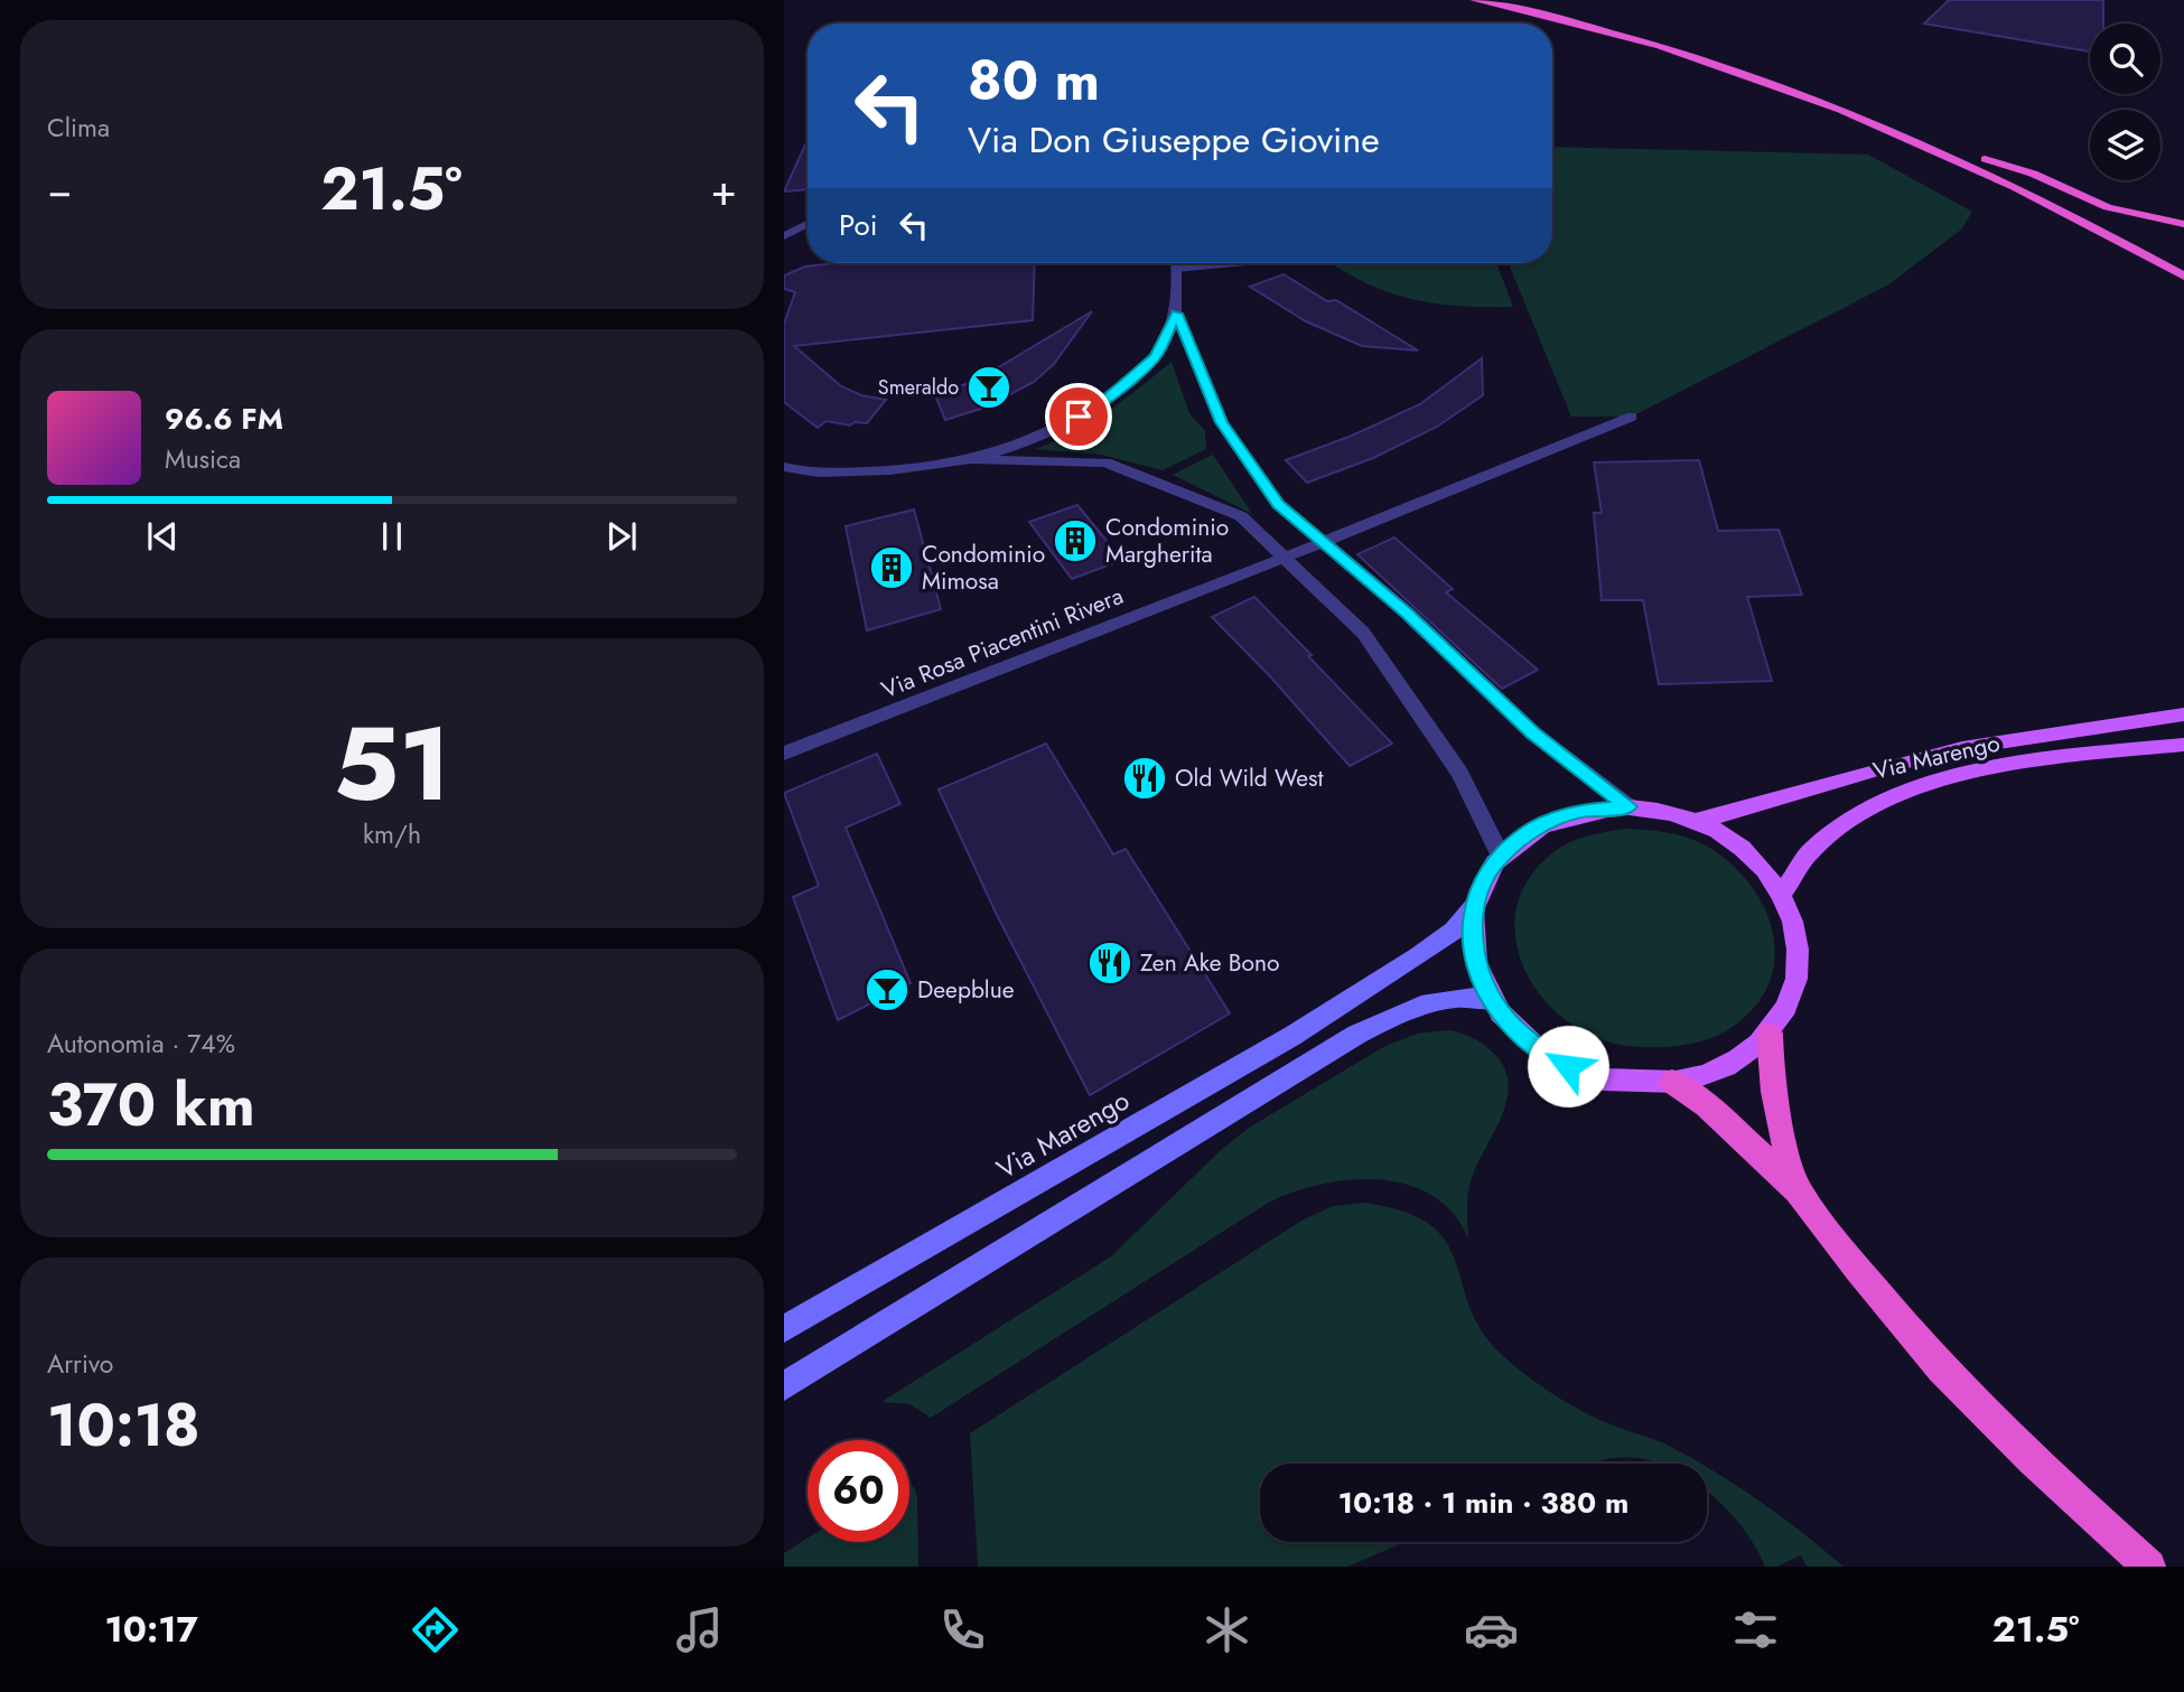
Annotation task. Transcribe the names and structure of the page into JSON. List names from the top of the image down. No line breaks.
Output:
{"streets":{"main road":["Via Marengo"],"street":["Via Rosa Piacentini Rivera"]},"places":{"bar":["Smeraldo","Deepblue"],"building":["Condominio Margherita","Condominio Mimosa"],"restaurant":["Old Wild West","Zen Ake Bono"]},"page":{"tile":["Clima",["51","km/h"],["Autonomia · 74%","370 km"],["Arrivo","10:18"]],"turn":["80 m","Via Don Giuseppe Giovine"],"heat":["−","21.5°","+"],"then":"Poi","song":["96.6 FM","Musica"],"limit":"60","trip":"10:18 · 1 min · 380 m","tabs":["10:17","21.5°"]}}
